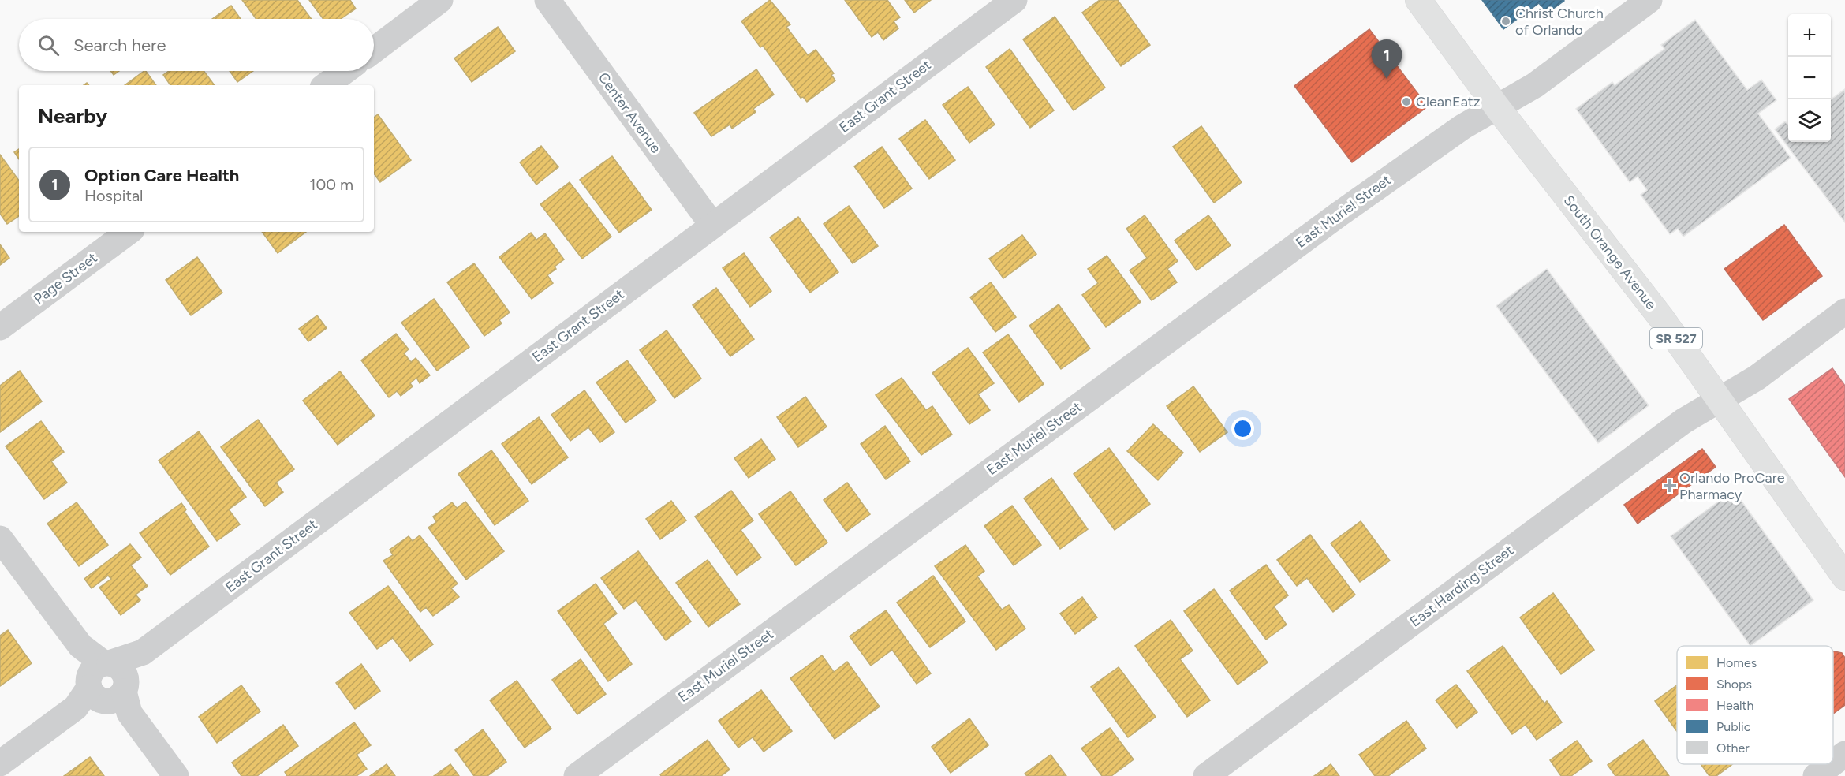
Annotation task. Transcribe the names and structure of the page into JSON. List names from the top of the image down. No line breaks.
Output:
{"streets":{"main road":["South Orange Avenue","SR 527"],"street":["East Grant Street","Center Avenue","East Muriel Street","Page Street","East Harding Street"]},"crossings":[["East Grant Street","Center Avenue"],["East Muriel Street","South Orange Avenue"],["South Orange Avenue","East Harding Street"]],"places":{"other":["Christ Church of Orlando","CleanEatz"],"health":["Orlando ProCare Pharmacy"]},"legend":["Homes","Shops","Health","Public","Other"],"page":{"map_buttons":["+","−"],"search":"Search here","pins":"1","heading":"Nearby","list":[{"mark":"1","name":"Option Care Health","note":"Hospital","value":"100 m"}]}}
